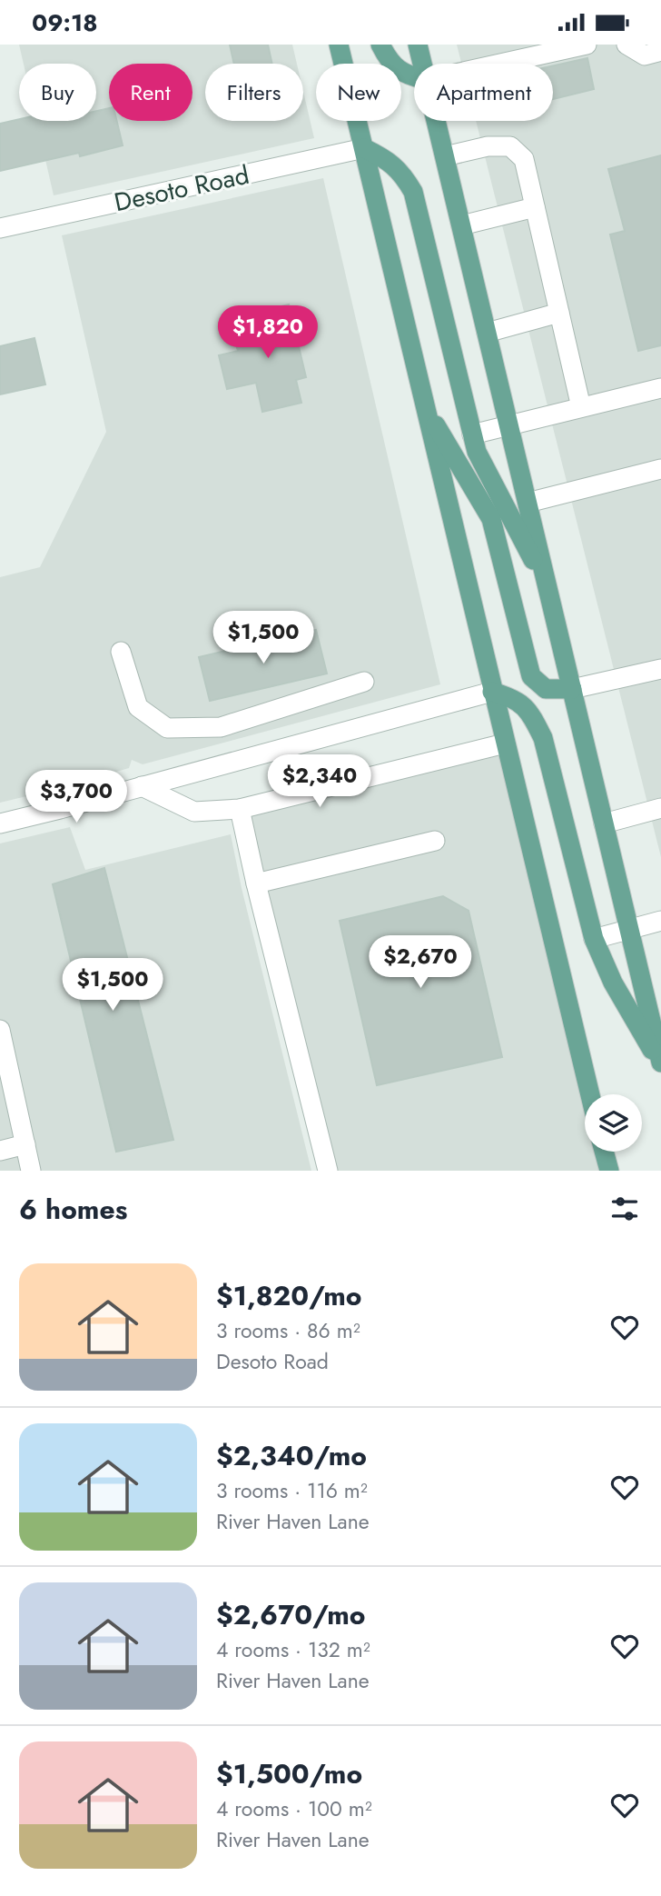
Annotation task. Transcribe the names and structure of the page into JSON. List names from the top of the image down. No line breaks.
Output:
{"streets":{"street":["Desoto Road"]},"page":{"status":"09:18","chip":["Buy","Rent","Filters","New","Apartment"],"price":["$1,820","$1,500","$2,340","$3,700","$2,670","$1,500"],"heading":"6 homes","list":[{"name":"$1,820/mo","note":"3 rooms · 86 m² · Desoto Road"},{"name":"$2,340/mo","note":"3 rooms · 116 m² · River Haven Lane"},{"name":"$2,670/mo","note":"4 rooms · 132 m² · River Haven Lane"},{"name":"$1,500/mo","note":"4 rooms · 100 m² · River Haven Lane"}]}}
